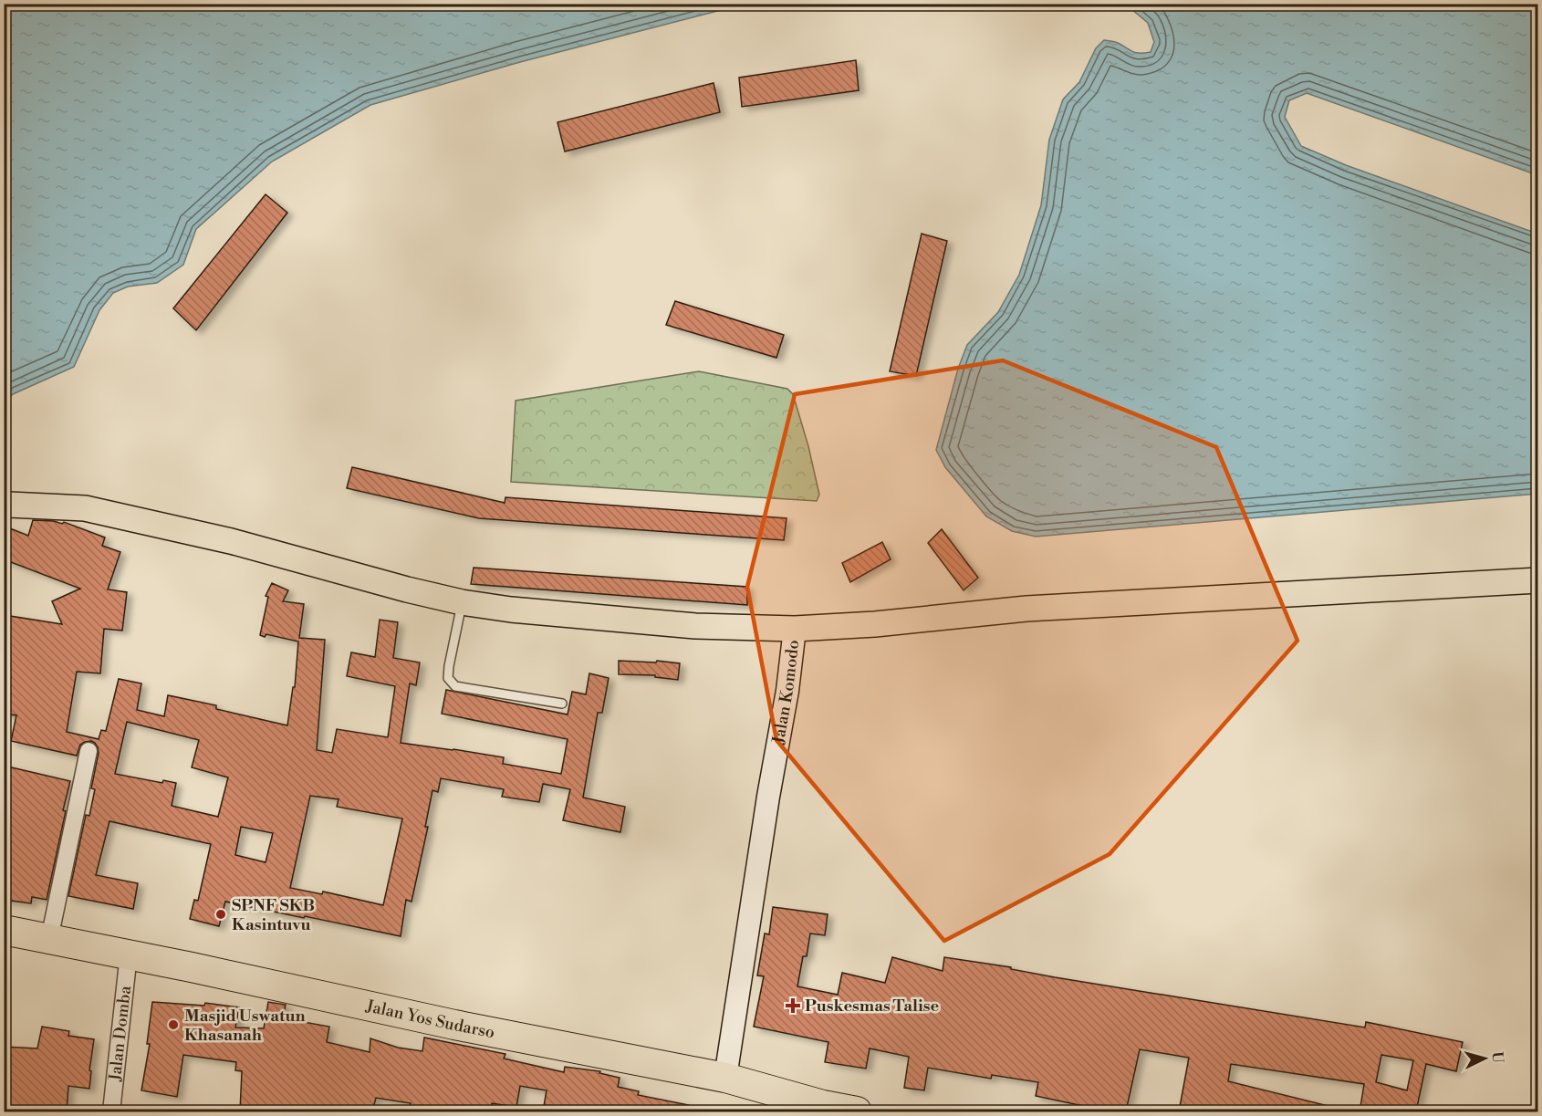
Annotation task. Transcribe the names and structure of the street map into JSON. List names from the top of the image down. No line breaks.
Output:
{"streets":{"highway":["Jalan Yos Sudarso"],"main road":["Jalan Komodo"],"street":["Jalan Domba"]},"crossings":[["Jalan Komodo","Jalan Yos Sudarso"],["Jalan Yos Sudarso","Jalan Domba"]],"places":{"other":["SPNF SKB Kasintuvu","Masjid Uswatun Khasanah"],"health":["Puskesmas Talise"]},"north":"right"}
